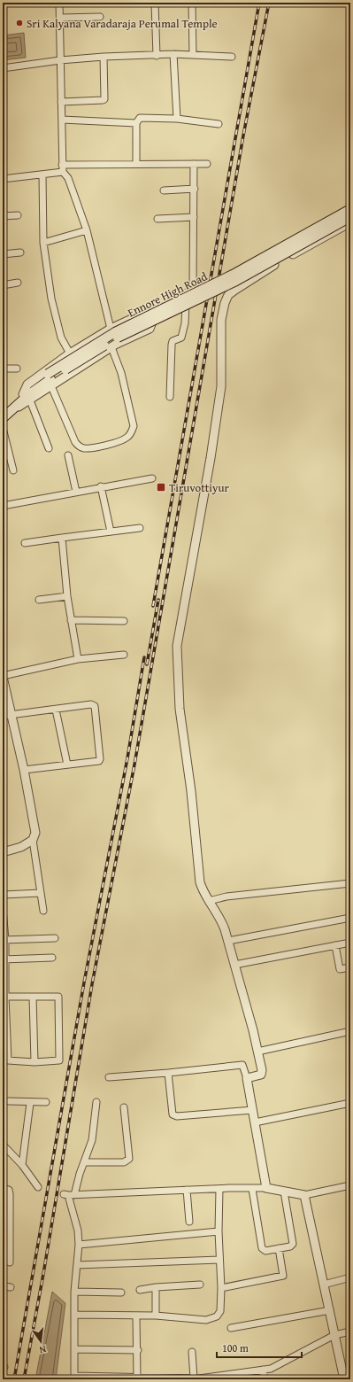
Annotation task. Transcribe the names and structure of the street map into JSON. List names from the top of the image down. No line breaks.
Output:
{"streets":{"main road":["Ennore High Road"]},"places":{"other":["Sri Kalyana Varadaraja Perumal Temple"],"transit":["Tiruvottiyur"]},"scale_bar":"100 m","north":"bottom"}
